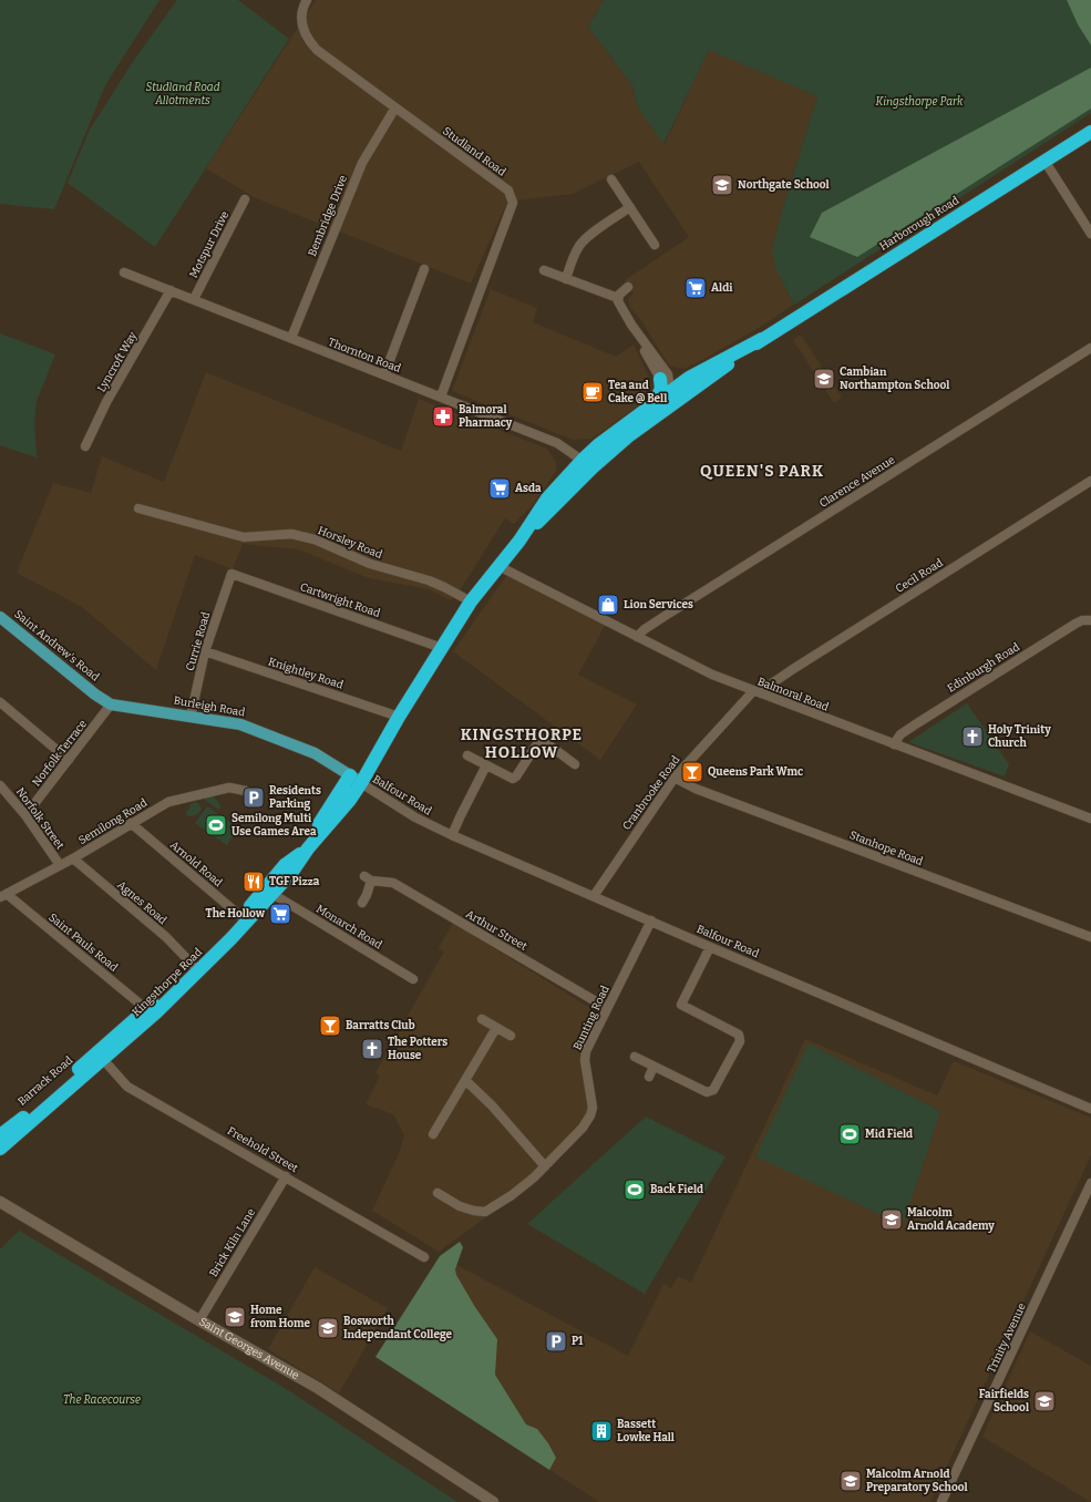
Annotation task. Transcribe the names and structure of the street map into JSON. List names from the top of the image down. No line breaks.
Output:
{"streets":{"highway":["Harborough Road","Kingsthorpe Road","Barrack Road"],"main road":["Saint Andrew's Road","Burleigh Road"],"street":["Studland Road","Bembridge Drive","Motspur Drive","Thornton Road","Lyncroft Way","Clarence Avenue","Horsley Road","Cecil Road","Cartwright Road","Currie Road","Edinburgh Road","Knightley Road","Balmoral Road","Norfolk Terrace","Cranbrooke Road","Balfour Road","Norfolk Street","Semilong Road","Stanhope Road","Arnold Road","Agnes Road","Monarch Road","Arthur Street","Saint Pauls Road","Bunting Road","Freehold Street","Brick Kiln Lane","Trinity Avenue","Saint Georges Avenue"]},"crossings":[["Studland Road","Bembridge Drive"],["Studland Road","Thornton Road"],["Bembridge Drive","Thornton Road"],["Harborough Road","Kingsthorpe Road"],["Motspur Drive","Thornton Road"],["Thornton Road","Lyncroft Way"],["Thornton Road","Kingsthorpe Road"],["Clarence Avenue","Balmoral Road"],["Horsley Road","Kingsthorpe Road"],["Cecil Road","Balmoral Road"],["Cecil Road","Cranbrooke Road"],["Cartwright Road","Currie Road"],["Cartwright Road","Kingsthorpe Road"],["Currie Road","Knightley Road"],["Currie Road","Burleigh Road"],["Saint Andrew's Road","Burleigh Road"],["Edinburgh Road","Balmoral Road"],["Knightley Road","Kingsthorpe Road"],["Balmoral Road","Cranbrooke Road"],["Balmoral Road","Kingsthorpe Road"],["Burleigh Road","Norfolk Terrace"],["Burleigh Road","Balfour Road"],["Burleigh Road","Kingsthorpe Road"],["Norfolk Terrace","Norfolk Street"],["Cranbrooke Road","Balfour Road"],["Cranbrooke Road","Stanhope Road"],["Balfour Road","Kingsthorpe Road"],["Balfour Road","Bunting Road"],["Norfolk Street","Semilong Road"],["Semilong Road","Arnold Road"],["Semilong Road","Agnes Road"],["Semilong Road","Saint Pauls Road"],["Arnold Road","Kingsthorpe Road"],["Agnes Road","Kingsthorpe Road"],["Monarch Road","Kingsthorpe Road"],["Arthur Street","Bunting Road"],["Saint Pauls Road","Kingsthorpe Road"],["Kingsthorpe Road","Barrack Road"],["Kingsthorpe Road","Freehold Street"],["Barrack Road","Freehold Street"],["Freehold Street","Brick Kiln Lane"],["Brick Kiln Lane","Saint Georges Avenue"]],"districts":["QUEEN'S PARK","KINGSTHORPE HOLLOW"],"parks":["Studland Road Allotments","Kingsthorpe Park","The Racecourse"],"places":{"school or university":["Northgate School","Cambian Northampton School","Malcolm Arnold Academy","Home from Home","Bosworth Independant College","Fairfields School","Malcolm Arnold Preparatory School"],"supermarket":["Aldi","Asda","The Hollow"],"cafe":["Tea and Cake @ Bell"],"pharmacy":["Balmoral Pharmacy"],"shop":["Lion Services"],"church":["Holy Trinity Church","The Potters House"],"bar":["Queens Park Wmc","Barratts Club"],"parking":["Residents Parking","P1"],"sports":["Semilong Multi Use Games Area","Mid Field","Back Field"],"restaurant":["TGF Pizza"],"building":["Bassett Lowke Hall"]}}
